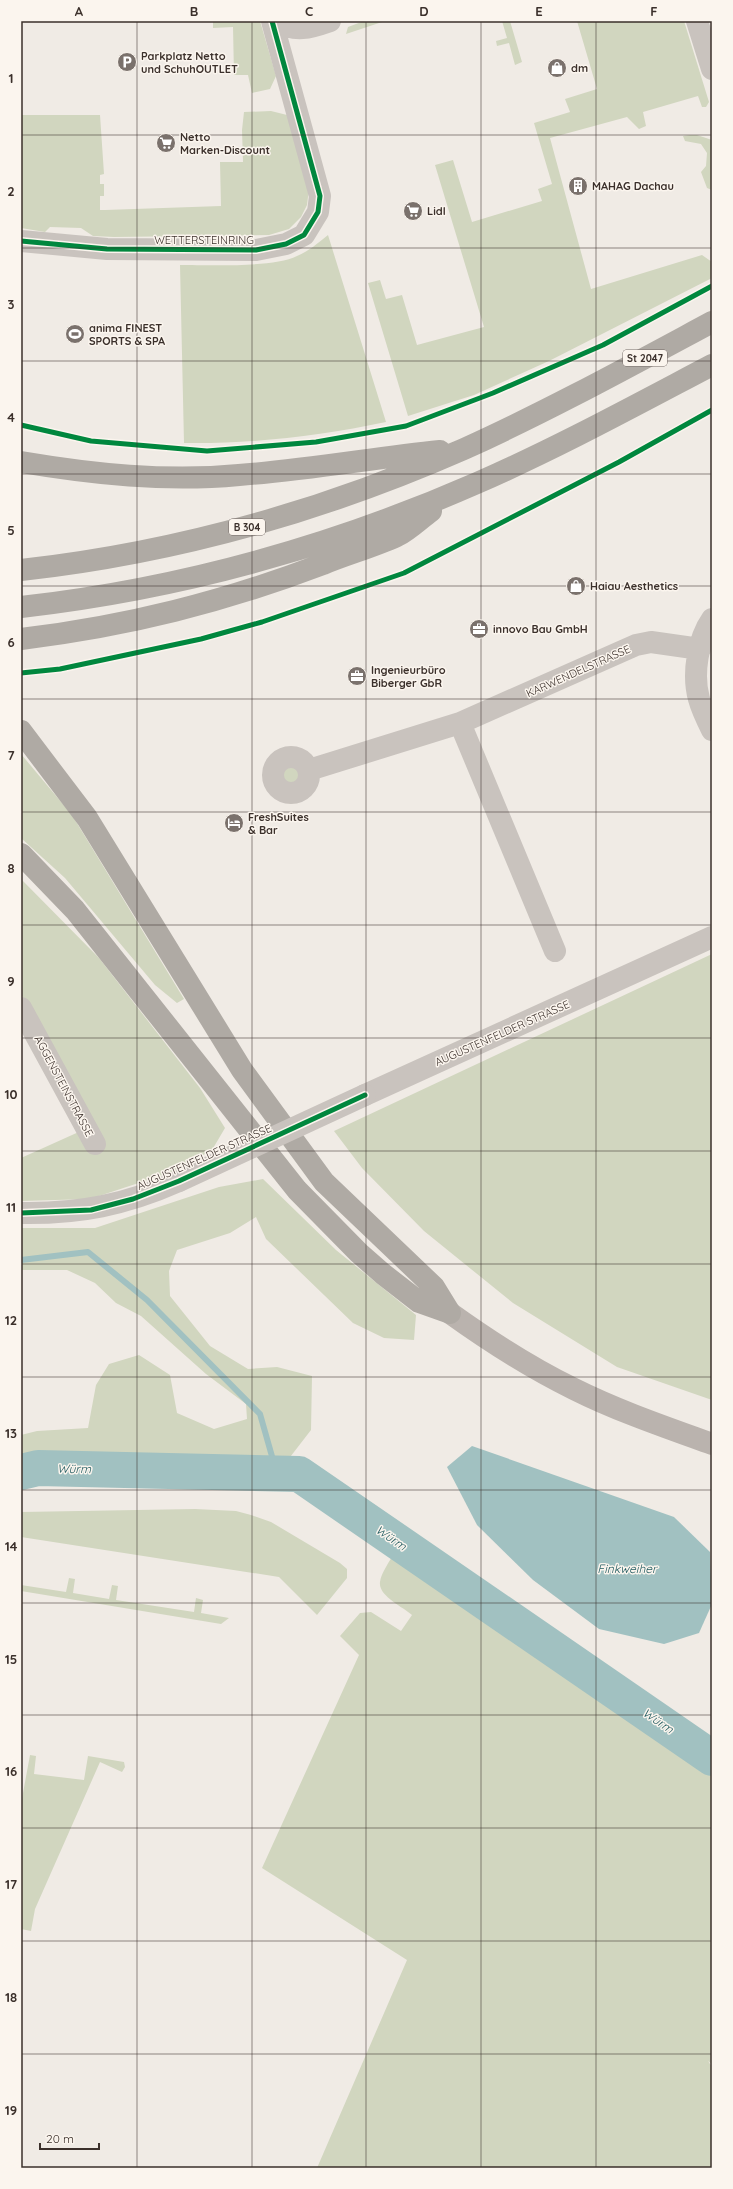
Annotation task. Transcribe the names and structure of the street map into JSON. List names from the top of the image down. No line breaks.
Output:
{"streets":{"highway":["St 2047","B 304"],"street":["WETTERSTEINRING","KARWENDELSTRASSE","AUGUSTENFELDER STRASSE","AGGENSTEINSTRASSE"]},"crossings":[["St 2047","B 304"]],"water":["Würm","Finkweiher"],"places":{"parking":["Parkplatz Netto und SchuhOUTLET"],"shop":["dm","Haiau Aesthetics"],"supermarket":["Netto Marken-Discount","Lidl"],"building":["MAHAG Dachau"],"sports":["anima FINEST SPORTS & SPA"],"office":["innovo Bau GmbH","Ingenieurbüro Biberger GbR"],"hotel":["FreshSuites & Bar"]},"scale_bar":"20 m","grid":{"columns":["A","B","C","D","E","F"],"rows":["1","2","3","4","5","6","7","8","9","10","11","12","13","14","15","16","17","18","19"]}}
